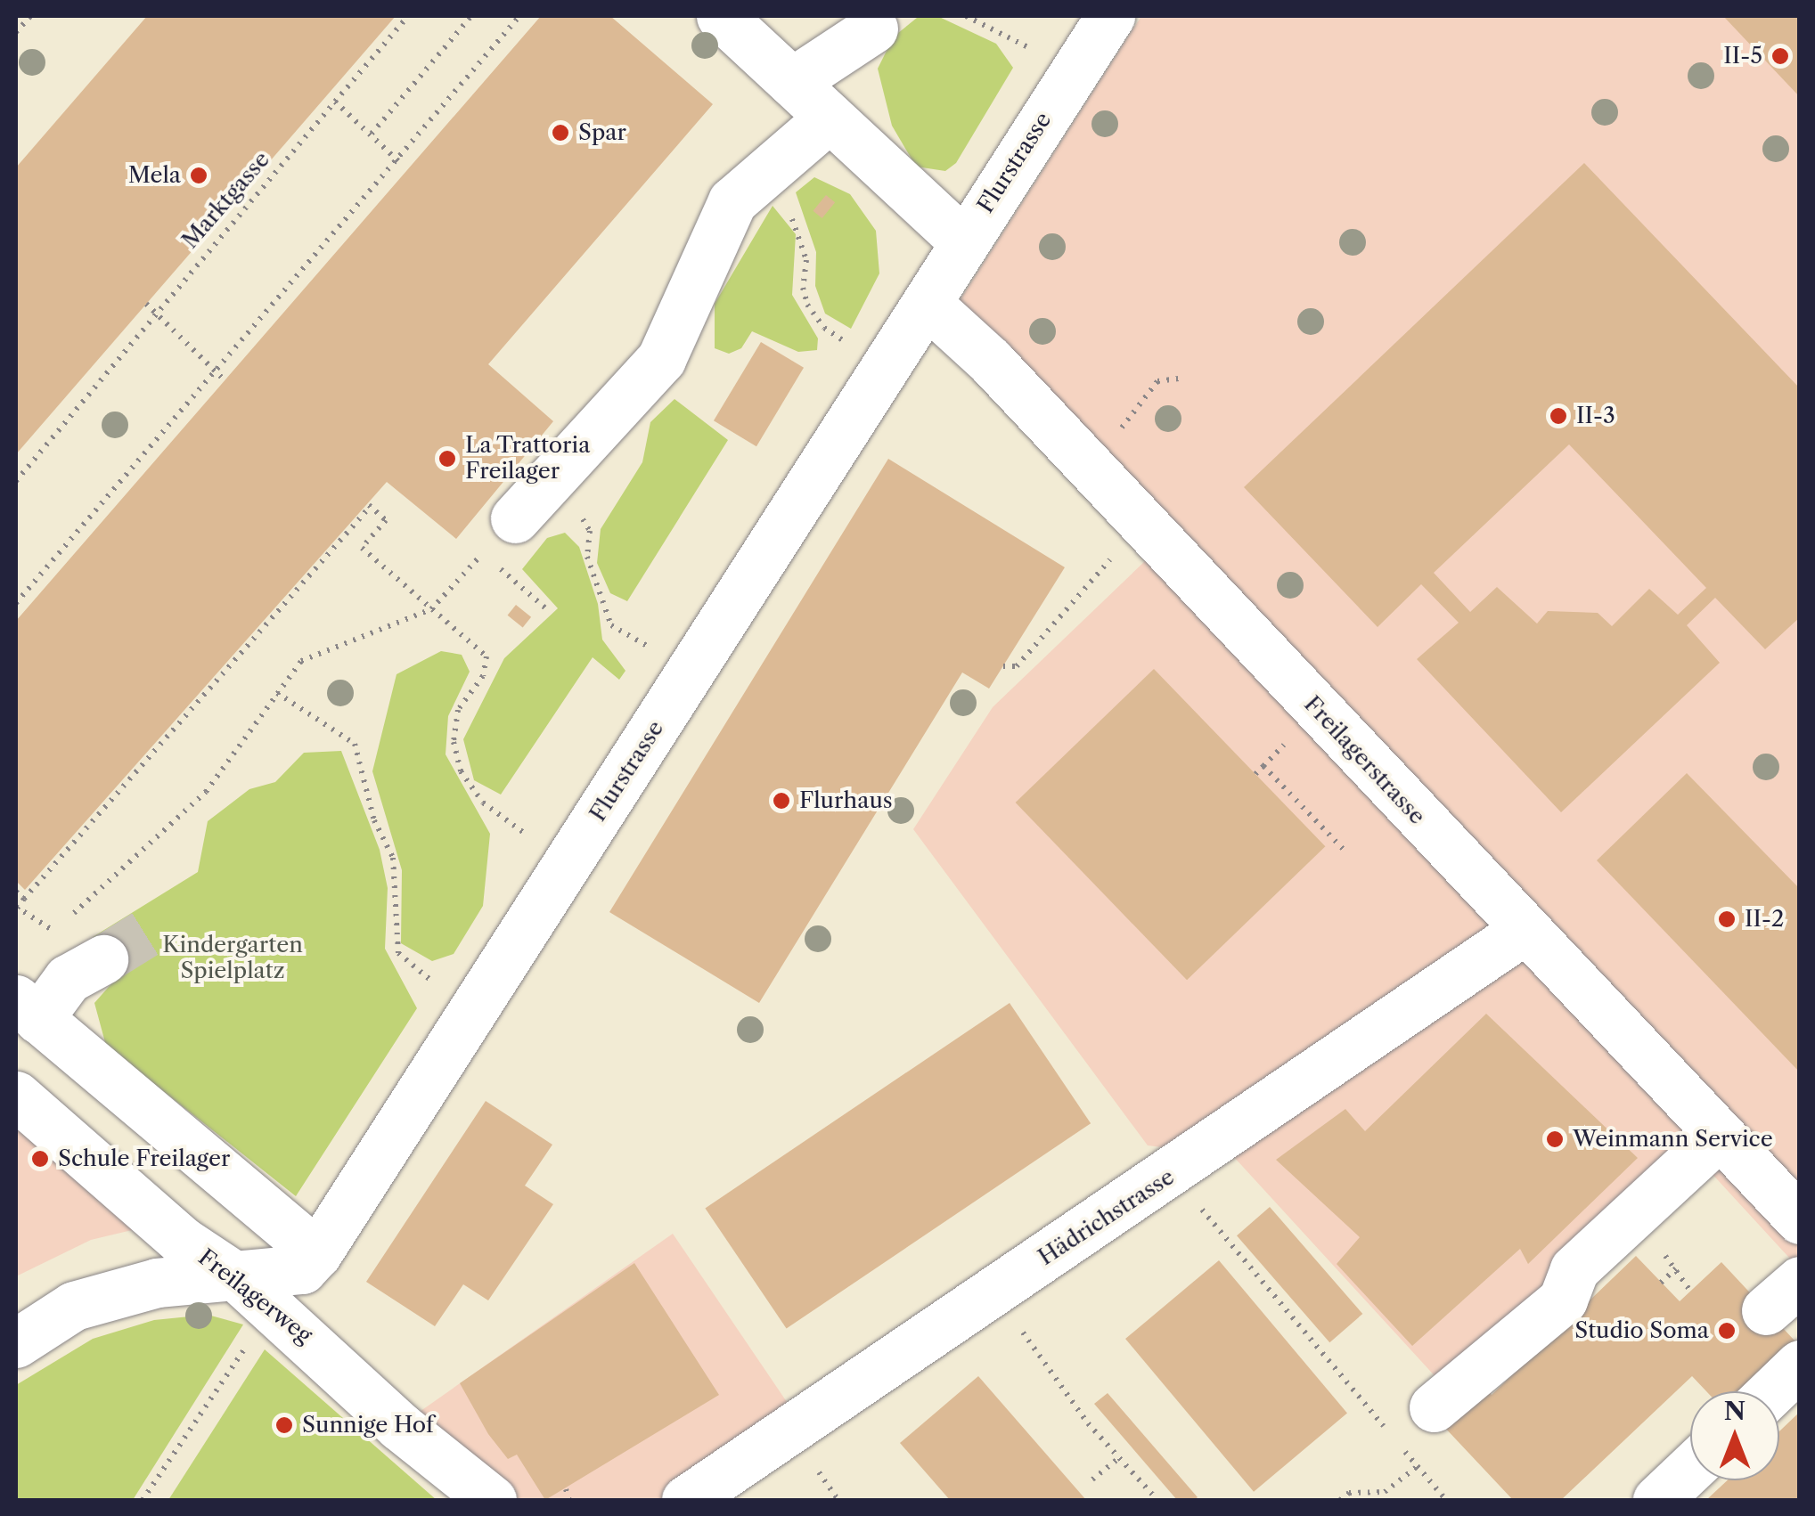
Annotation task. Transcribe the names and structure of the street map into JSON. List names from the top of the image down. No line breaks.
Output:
{"streets":{"street":["Flurstrasse","Freilagerstrasse","Hädrichstrasse","Freilagerweg"],"path":["Marktgasse"]},"crossings":[["Flurstrasse","Freilagerstrasse"],["Freilagerstrasse","Hädrichstrasse"]],"parks":["Kindergarten Spielplatz"],"places":["II-5","Spar","Mela","II-3","La Trattoria Freilager","Flurhaus","II-2","Weinmann Service","Schule Freilager","Studio Soma","Sunnige Hof"],"north":"top"}
